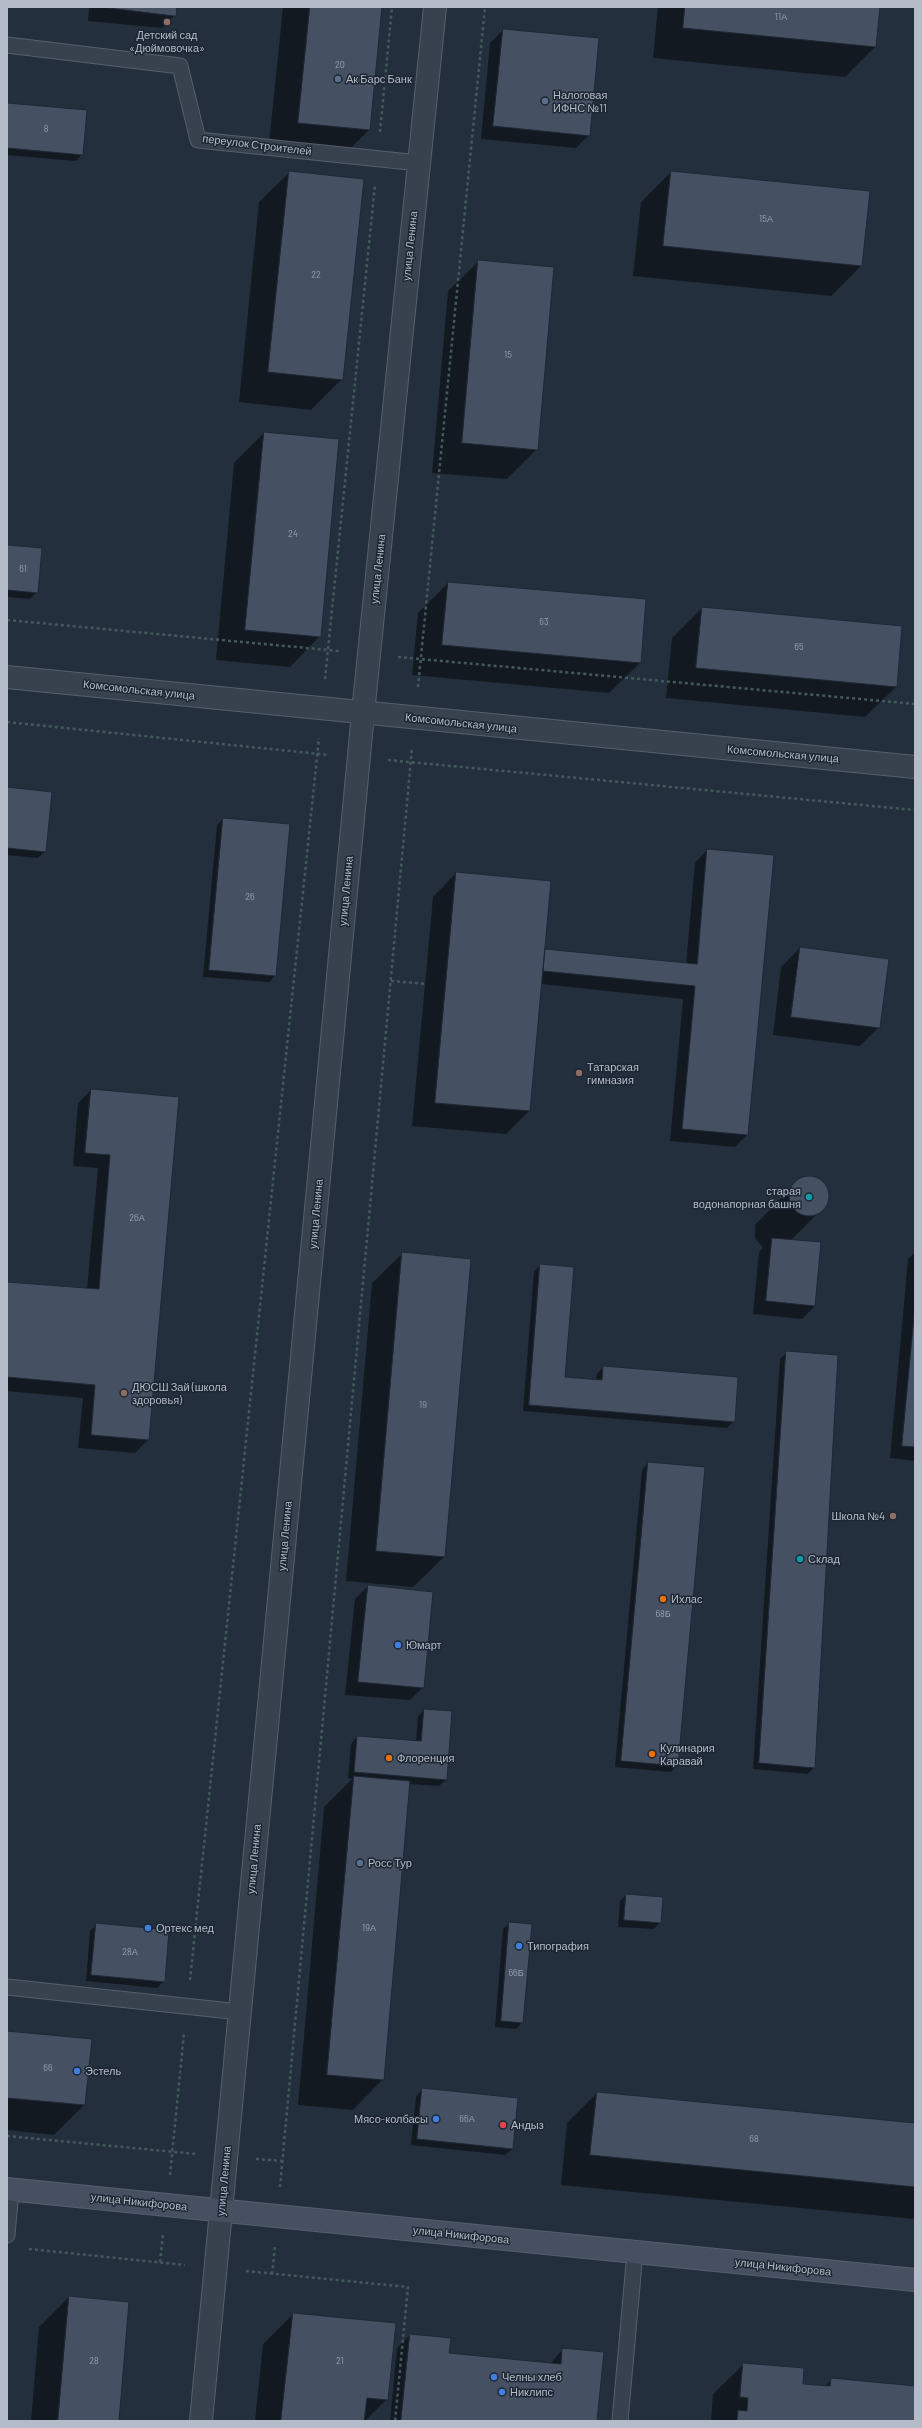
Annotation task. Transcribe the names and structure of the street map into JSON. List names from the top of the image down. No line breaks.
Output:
{"streets":{"main road":["улица Никифорова"],"street":["улица Ленина","Комсомольская улица"],"lane":["переулок Строителей"]},"crossings":[["переулок Строителей","улица Ленина"],["улица Ленина","Комсомольская улица"],["улица Ленина","улица Никифорова"]],"places":["Детский сад «Дюймовочка»","Ак Барс Банк","Налоговая ИФНС №11","Татарская гимназия","старая водонапорная башня","ДЮСШ Зай (школа здоровья)","Школа №4","Склад","Ихлас","Юмарт","Кулинария Каравай","Флоренция","Росс Тур","Ортекс мед","Типография","Эстель","Мясо-колбасы","Андыз","Челны хлеб","Никлипс"],"house_numbers":["11А","20","8","15А","22","15","24","61","63","65","26","26А","19","68Б","19А","28А","66Б","66","66А","68","28","21"]}
